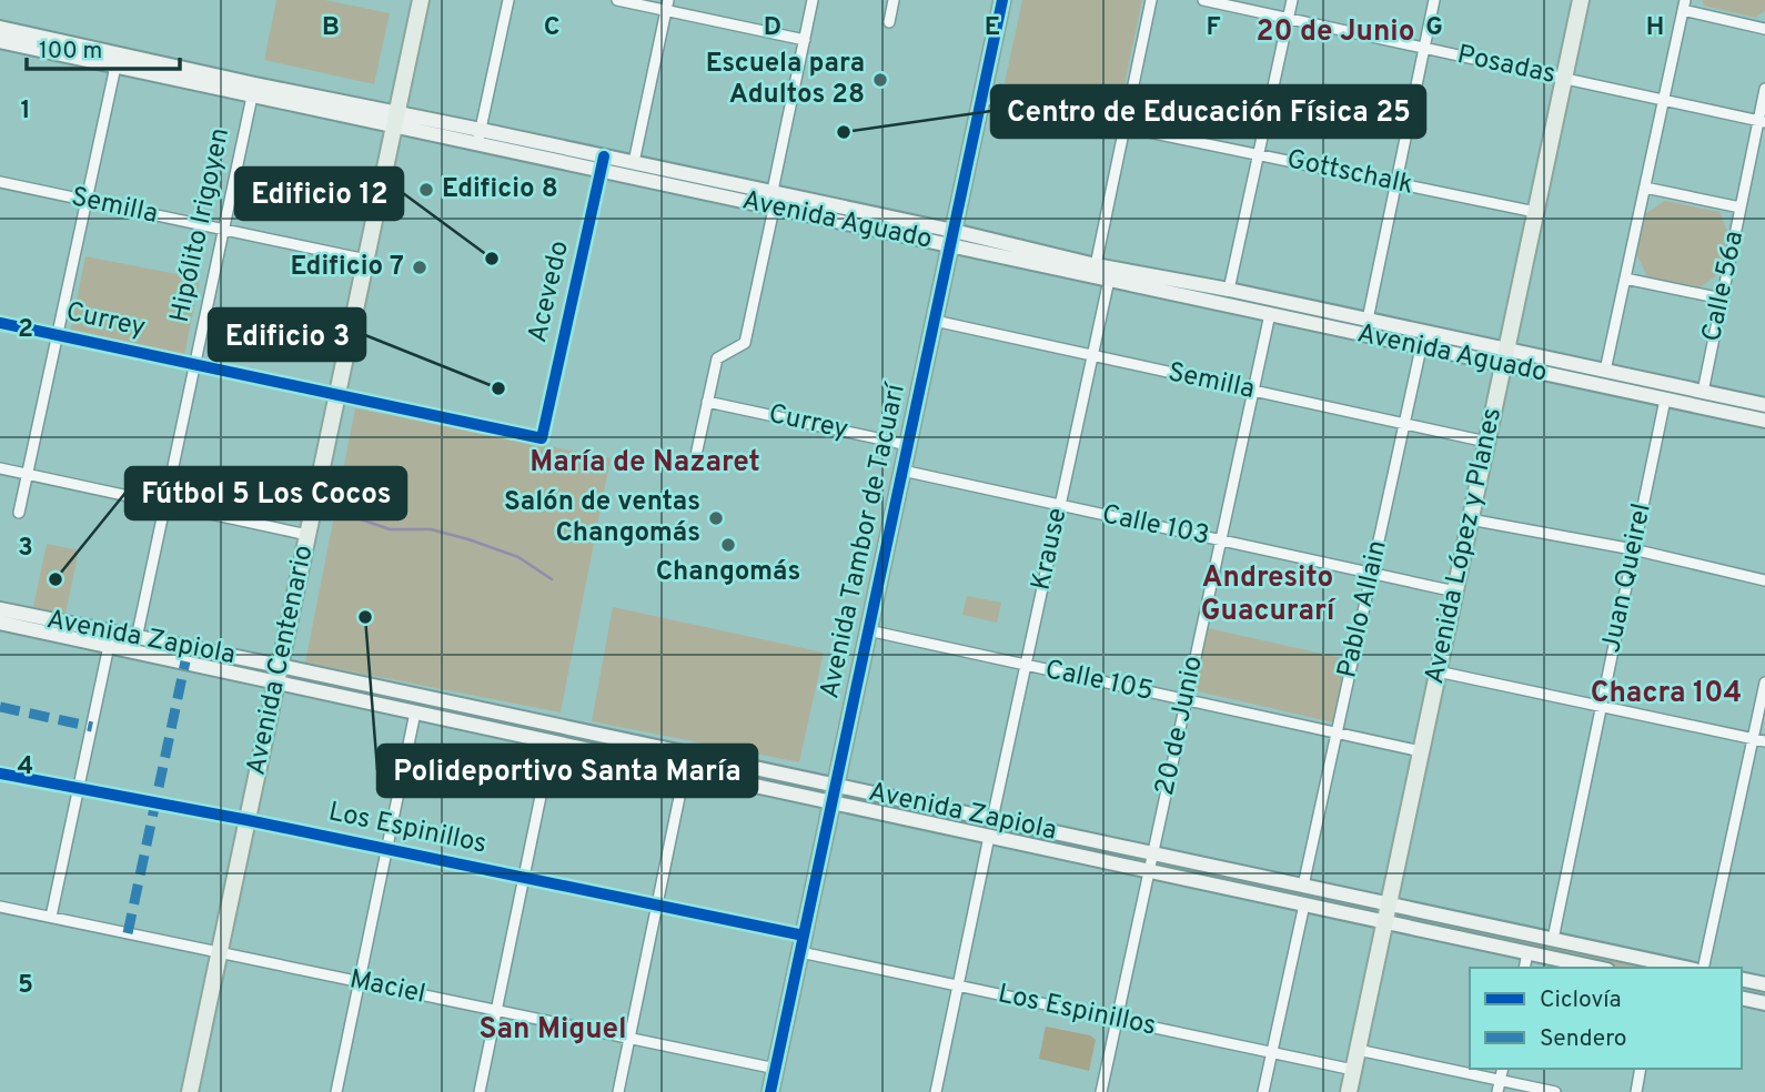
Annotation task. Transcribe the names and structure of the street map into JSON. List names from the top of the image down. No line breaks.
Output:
{"streets":{"main road":["Avenida Aguado","Avenida Tambor de Tacuarí","Avenida López y Planes","Avenida Zapiola","Avenida Centenario"],"street":["Posadas","Gottschalk","Semilla","Hipólito Irigoyen","Calle 56a","Acevedo","Currey","Calle 103","Krause","Juan Queirel","Pablo Allain","Calle 105","20 de Junio","Los Espinillos","Maciel"]},"crossings":[["Posadas","Calle 56a"],["Posadas","Avenida López y Planes"],["Gottschalk","Avenida Tambor de Tacuarí"],["Gottschalk","Avenida López y Planes"],["Semilla","Hipólito Irigoyen"],["Semilla","Avenida Tambor de Tacuarí"],["Semilla","Avenida López y Planes"],["Semilla","Krause"],["Semilla","Pablo Allain"],["Semilla","Avenida Centenario"],["Semilla","20 de Junio"],["Avenida Aguado","Hipólito Irigoyen"],["Avenida Aguado","Calle 56a"],["Avenida Aguado","Acevedo"],["Avenida Aguado","Avenida Tambor de Tacuarí"],["Avenida Aguado","Avenida López y Planes"],["Avenida Aguado","Krause"],["Avenida Aguado","Juan Queirel"],["Avenida Aguado","Pablo Allain"],["Avenida Aguado","Avenida Centenario"],["Avenida Aguado","20 de Junio"],["Hipólito Irigoyen","Currey"],["Hipólito Irigoyen","Avenida Zapiola"],["Acevedo","Currey"],["Acevedo","Avenida Centenario"],["Currey","Avenida Tambor de Tacuarí"],["Currey","Avenida Centenario"],["Calle 103","Avenida Tambor de Tacuarí"],["Calle 103","Avenida López y Planes"],["Calle 103","Krause"],["Calle 103","Pablo Allain"],["Calle 103","20 de Junio"],["Avenida Tambor de Tacuarí","Avenida Zapiola"],["Avenida Tambor de Tacuarí","Calle 105"],["Avenida Tambor de Tacuarí","Los Espinillos"],["Avenida Tambor de Tacuarí","Maciel"],["Avenida López y Planes","Avenida Zapiola"],["Avenida López y Planes","Calle 105"],["Avenida López y Planes","Los Espinillos"],["Krause","Avenida Zapiola"],["Krause","Calle 105"],["Juan Queirel","Avenida Zapiola"],["Pablo Allain","Avenida Zapiola"],["Pablo Allain","Calle 105"],["Avenida Zapiola","Avenida Centenario"],["Avenida Zapiola","20 de Junio"],["Avenida Centenario","Los Espinillos"],["Avenida Centenario","Maciel"],["Calle 105","20 de Junio"],["20 de Junio","Los Espinillos"]],"districts":["20 de Junio","María de Nazaret","Andresito Guacurarí","Chacra 104","San Miguel"],"places":["Escuela para Adultos 28","Centro de Educación Física 25","Edificio 8","Edificio 12","Edificio 7","Edificio 3","Salón de ventas Changomás","Changomás","Fútbol 5 Los Cocos","Polideportivo Santa María"],"legend":["Ciclovía","Sendero"],"scale_bar":"100 m","grid":{"columns":["B","C","D","E","F","G","H"],"rows":["1","2","3","4","5"]}}
